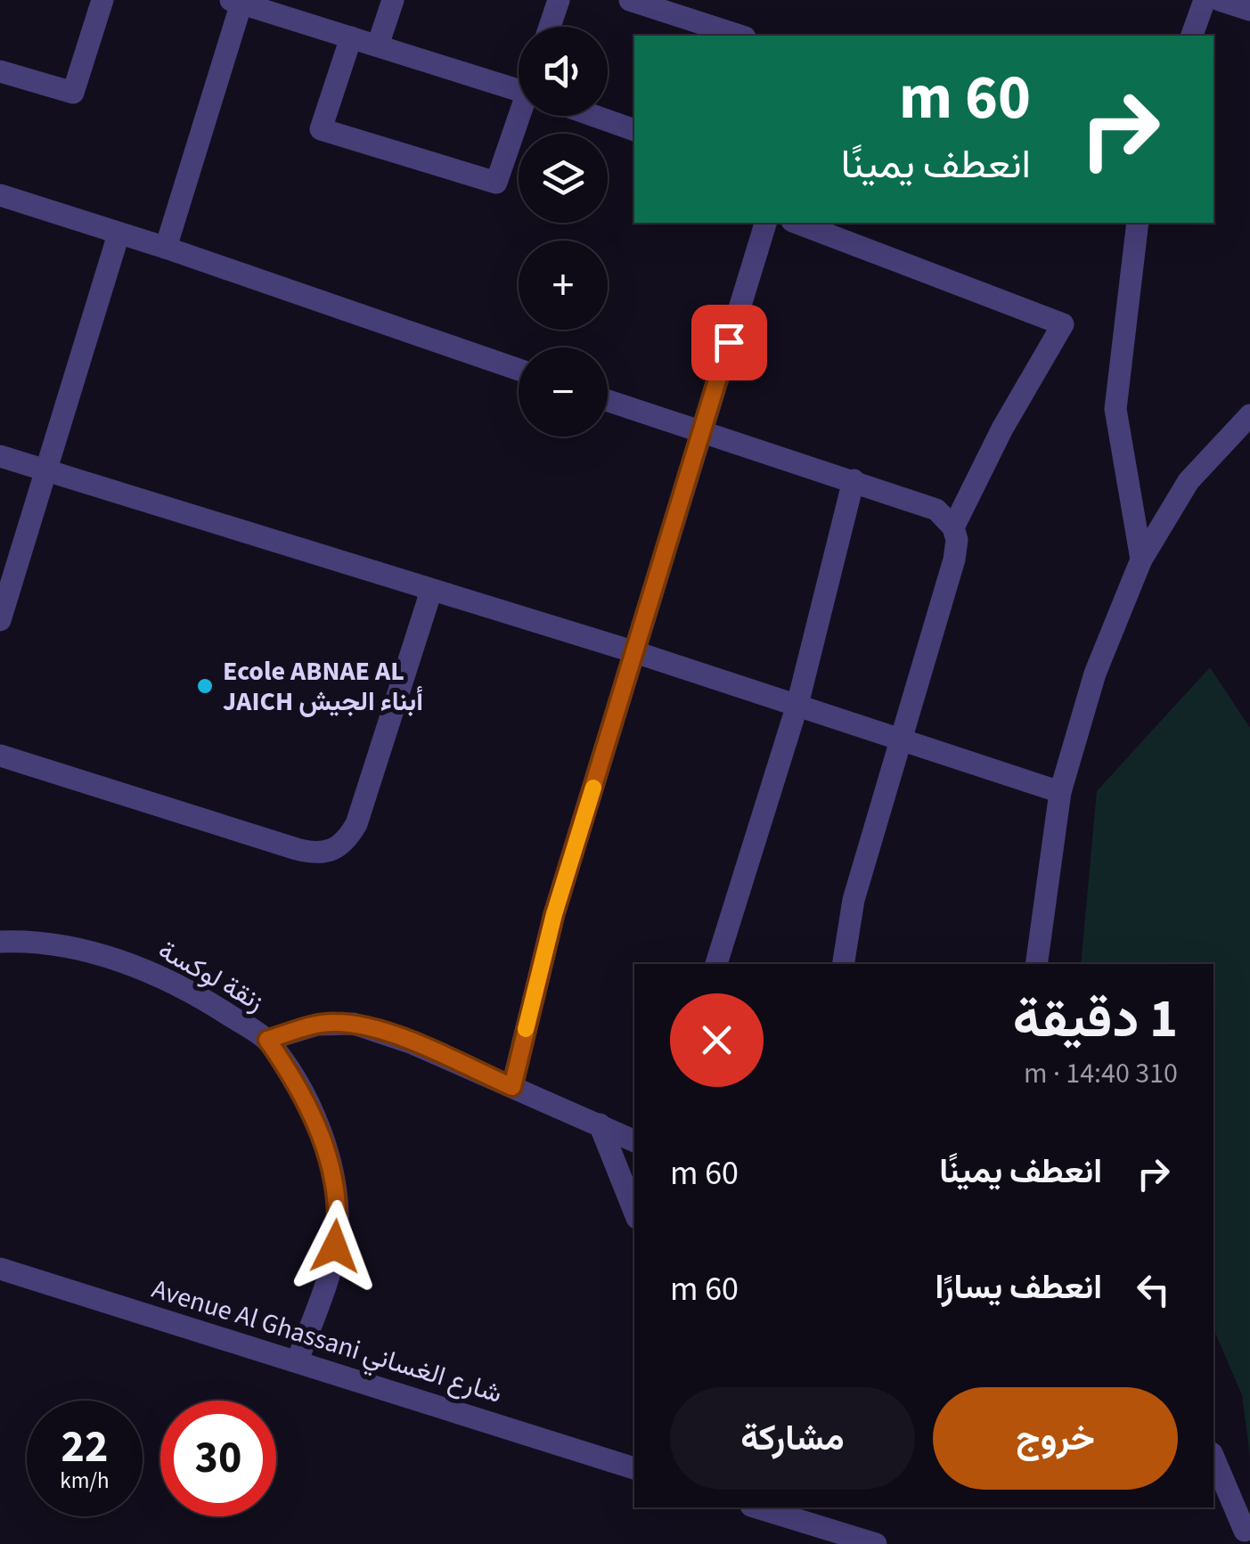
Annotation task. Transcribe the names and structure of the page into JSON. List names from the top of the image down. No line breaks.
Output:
{"streets":{"street":["زنقة لوكسة","Avenue Al Ghassani شارع الغساني"]},"crossings":[["زنقة لوكسة","Avenue Al Ghassani شارع الغساني"]],"places":["Ecole ABNAE AL JAICH أبناء الجيش"],"page":{"map_buttons":["+","−"],"turn":["60 m","انعطف يمينًا"],"heading":["1 دقيقة","310 m · 14:40"],"list":[{"name":"انعطف يمينًا","value":"60 m"},{"name":"انعطف يسارًا","value":"60 m"}],"buttons":["خروج","مشاركة"],"speed":"22 km/h","limit":"30"}}
